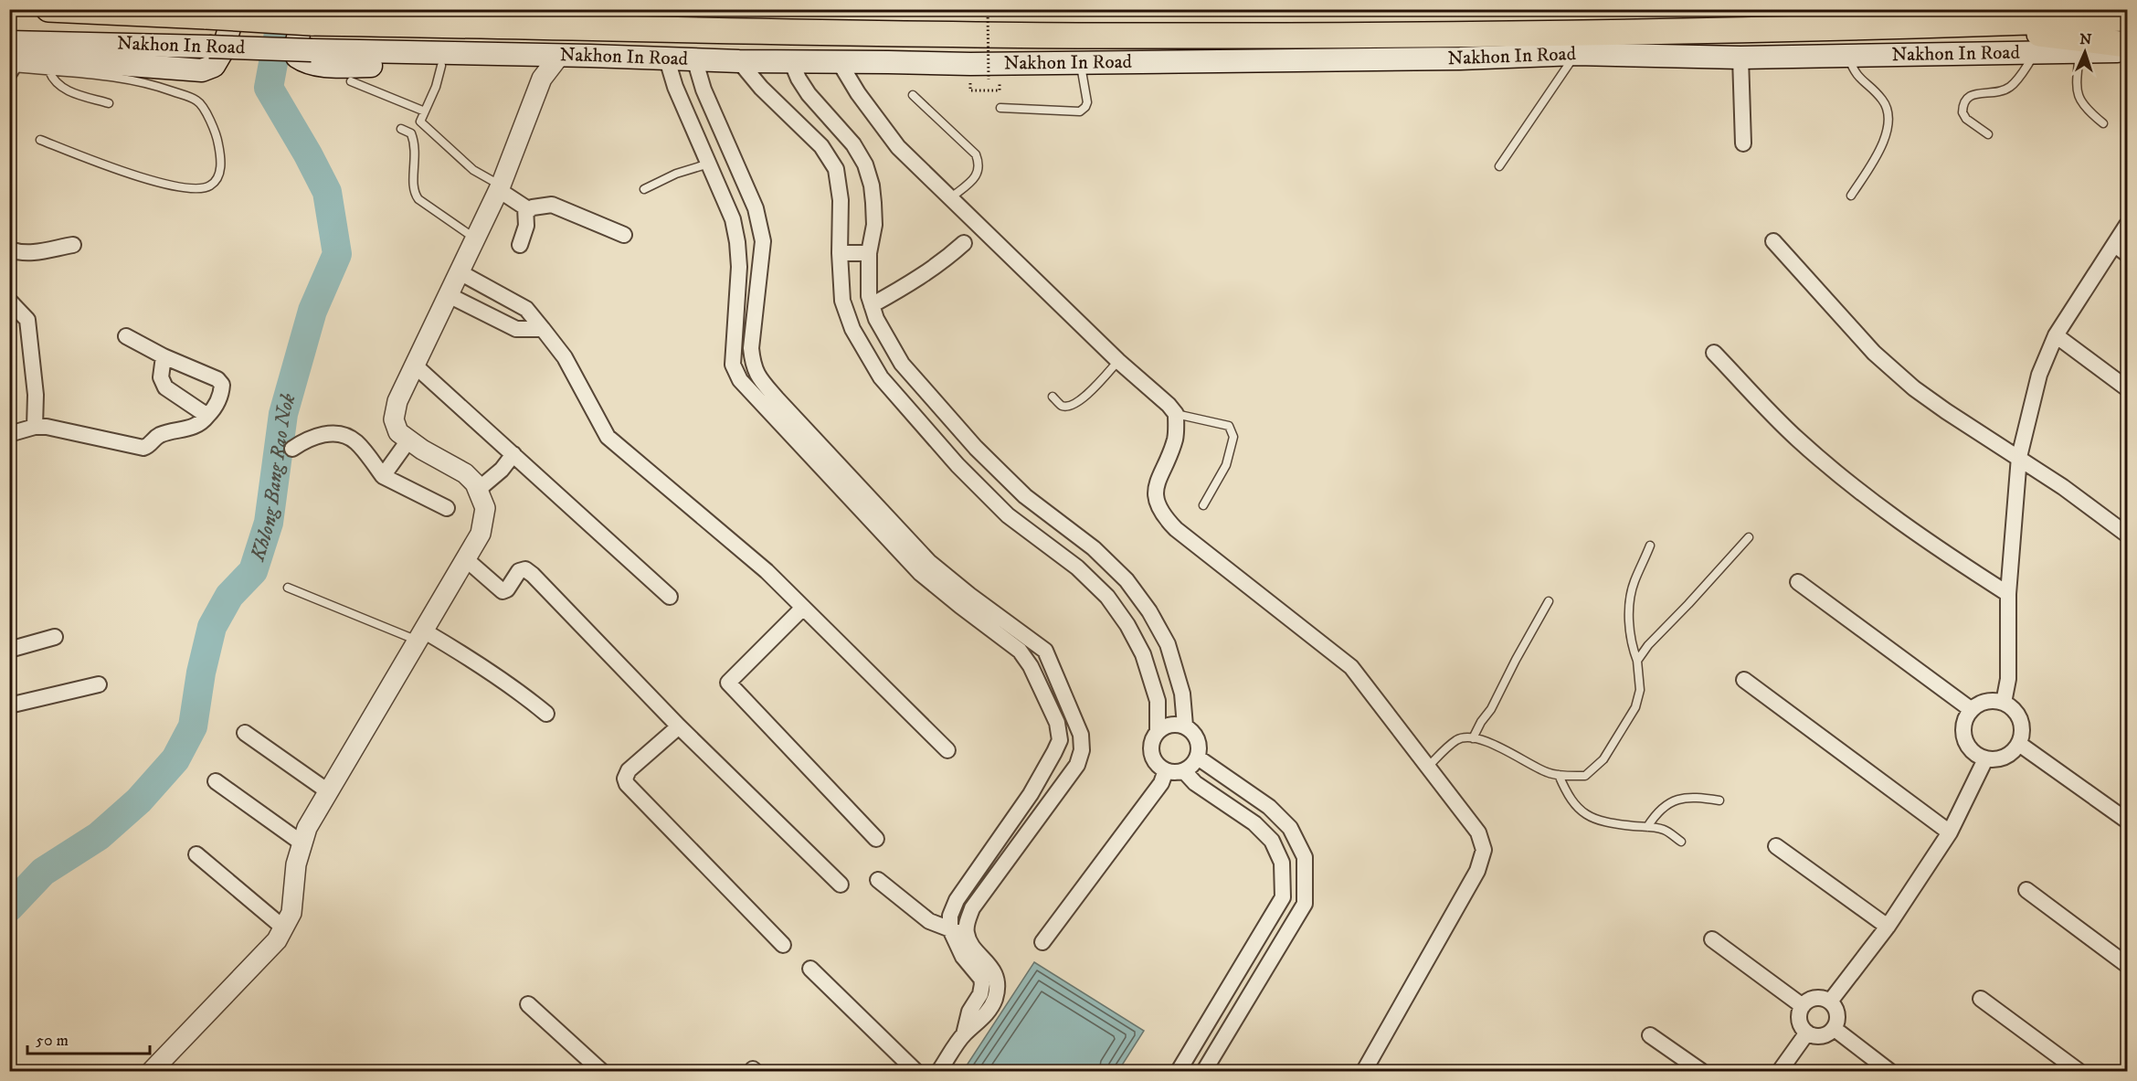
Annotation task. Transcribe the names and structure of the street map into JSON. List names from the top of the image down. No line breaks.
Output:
{"streets":{"main road":["Nakhon In Road"]},"water":["Khlong Bang Rao Nok"],"scale_bar":"50 m","north":"top"}
